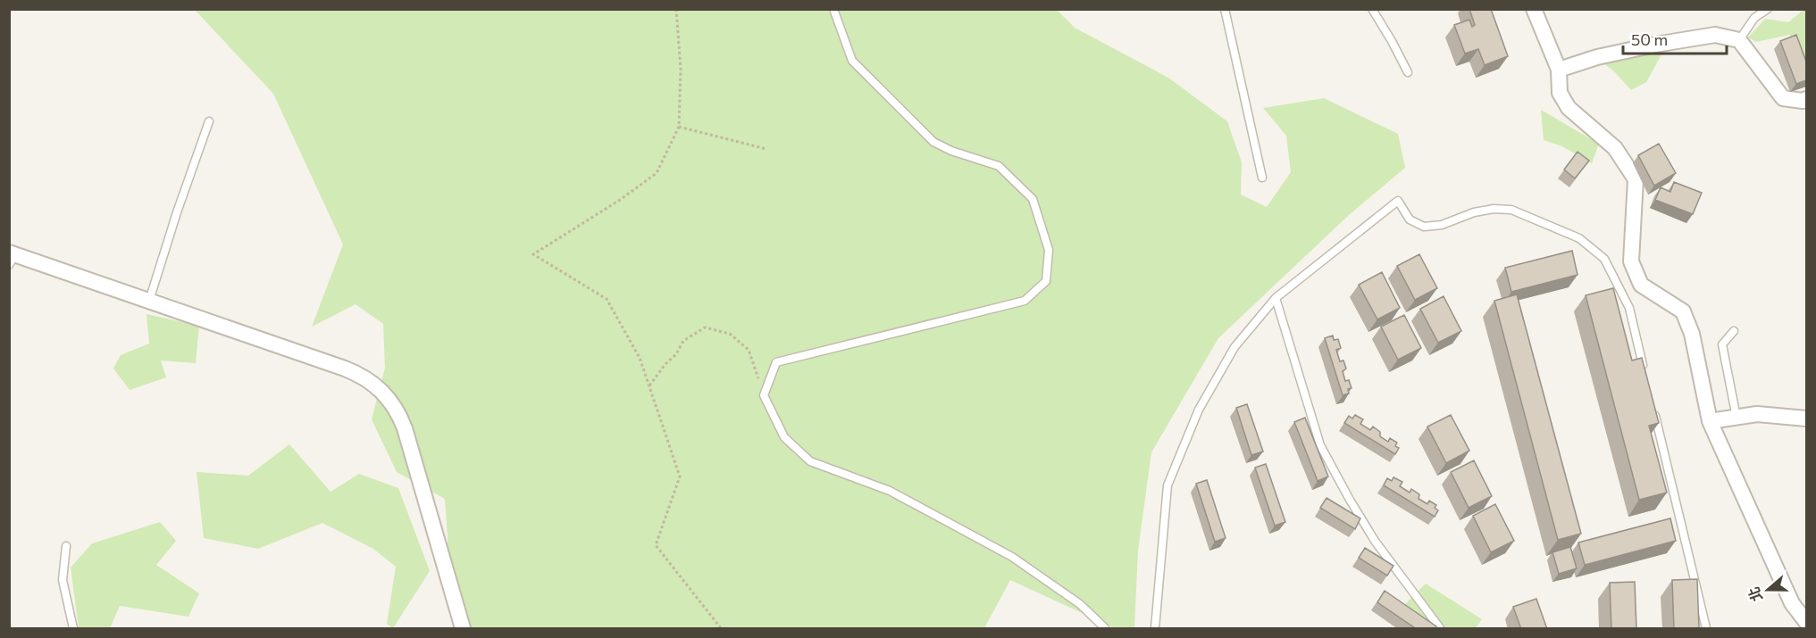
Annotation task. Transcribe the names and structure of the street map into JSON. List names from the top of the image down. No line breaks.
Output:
{"scale_bar":"50 m","north":"left"}
